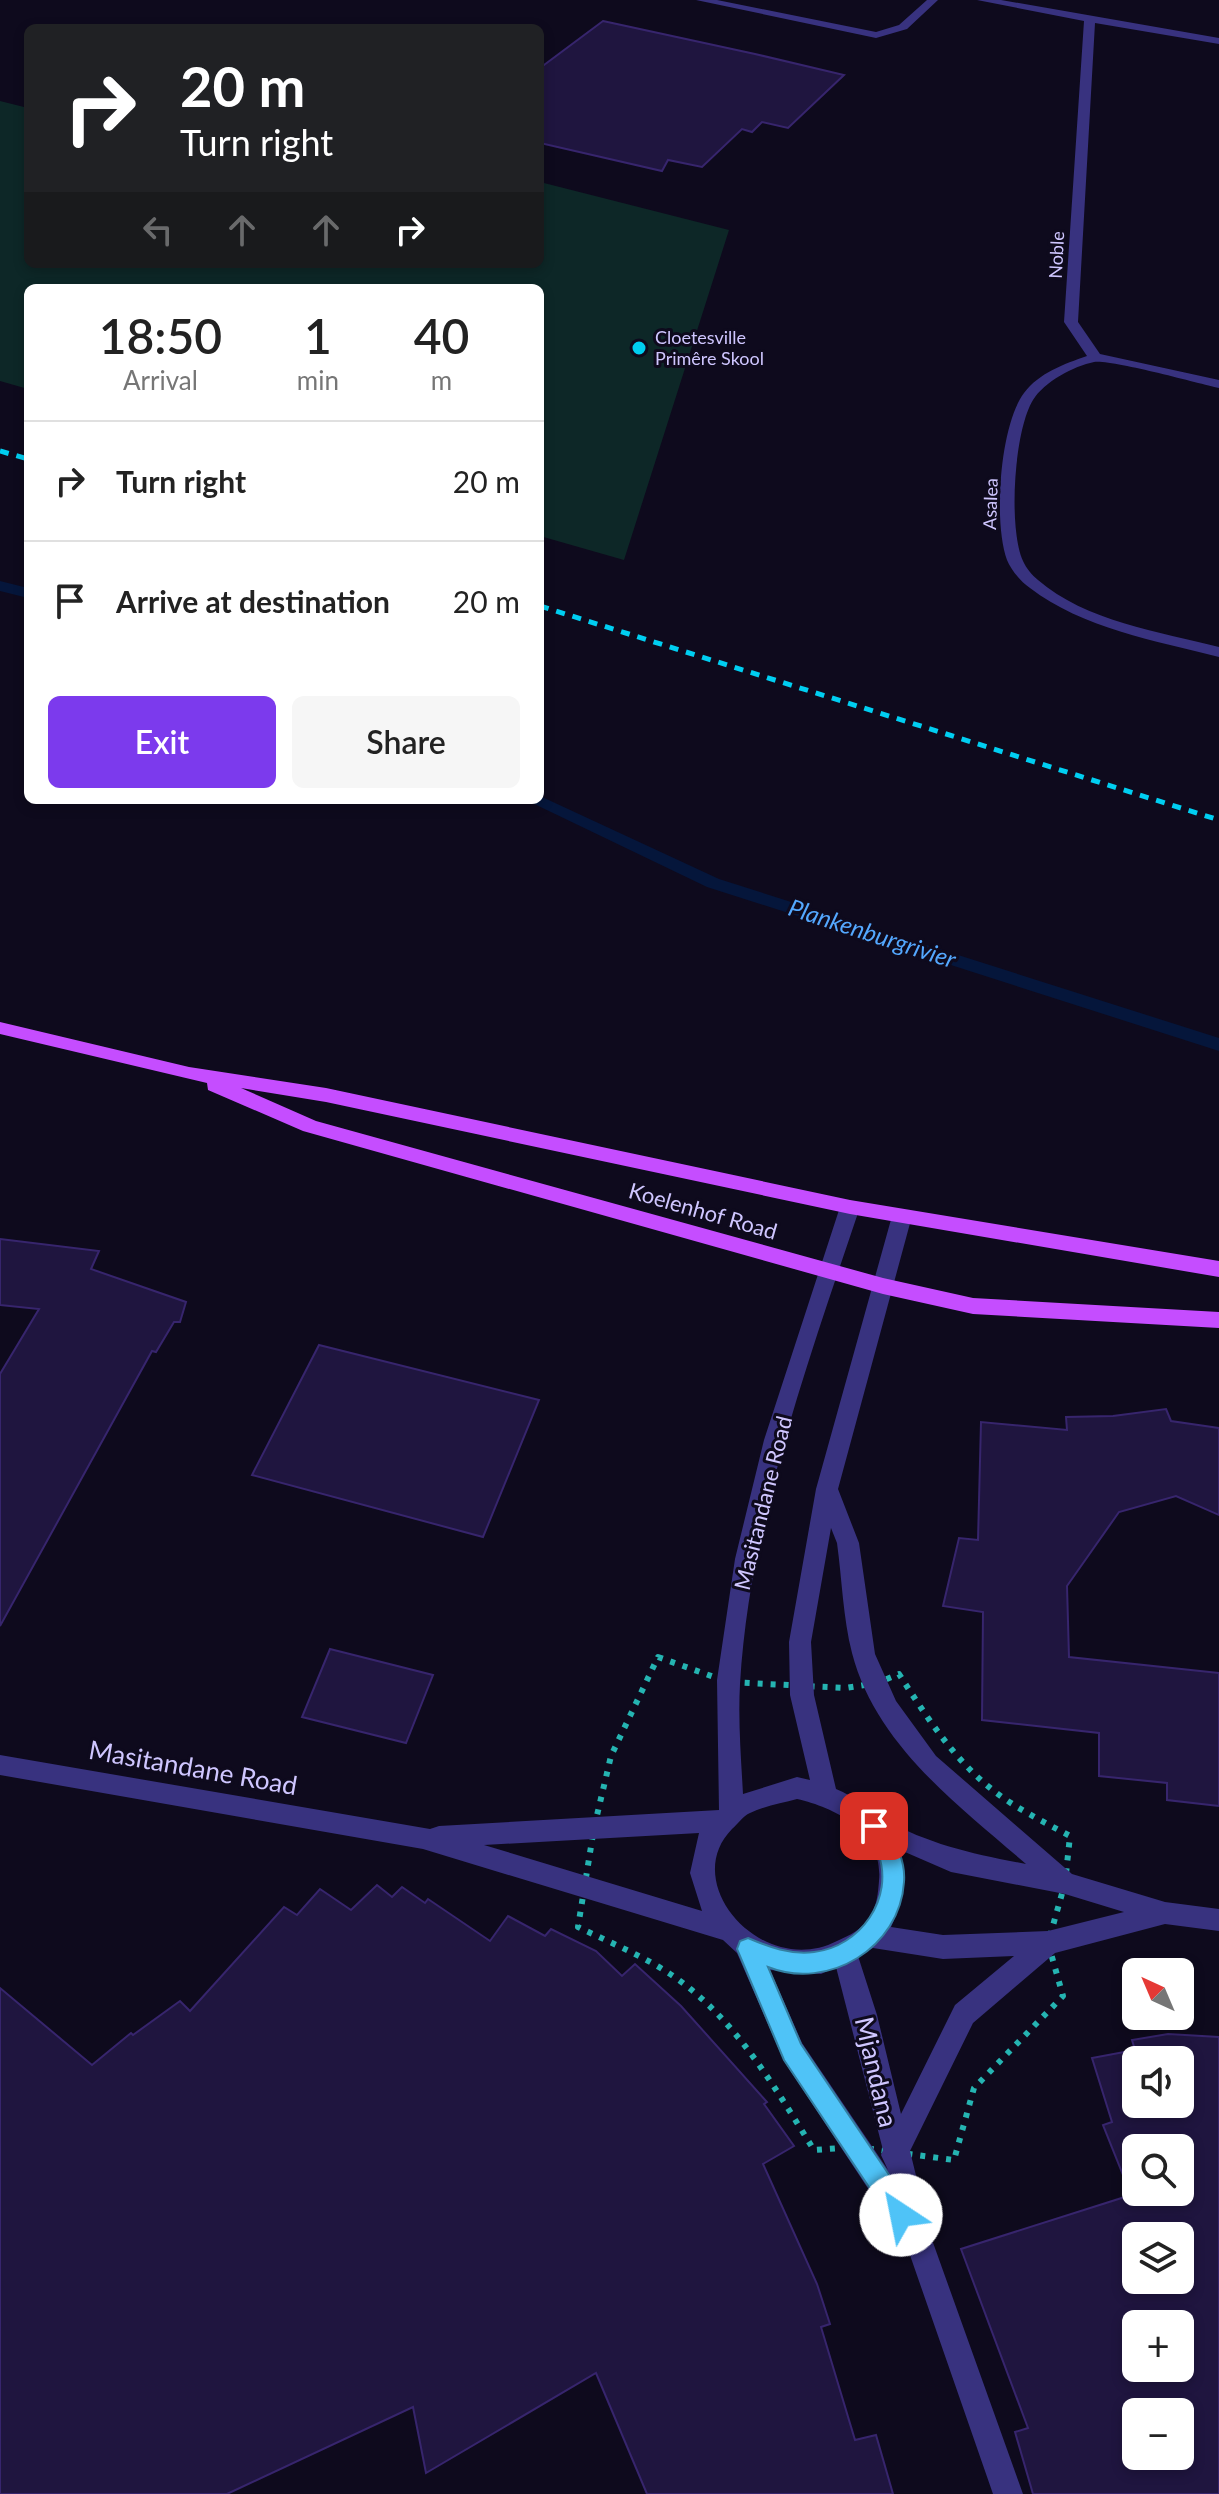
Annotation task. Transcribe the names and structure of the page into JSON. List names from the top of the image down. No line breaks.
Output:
{"streets":{"main road":["Koelenhof Road"],"street":["Noble","Asalea","Masitandane Road","Mjandana"]},"crossings":[["Noble","Asalea"],["Koelenhof Road","Masitandane Road"],["Masitandane Road","Mjandana"]],"water":["Plankenburgrivier"],"places":["Cloetesville Primêre Skool"],"north":"top left","page":{"turn":["20 m","Turn right"],"eta":["18:50","Arrival","1","min","40","m"],"list":[{"name":"Turn right","value":"20 m"},{"name":"Arrive at destination","value":"20 m"}],"buttons":["Exit","Share"],"map_buttons":["+","−"]}}
